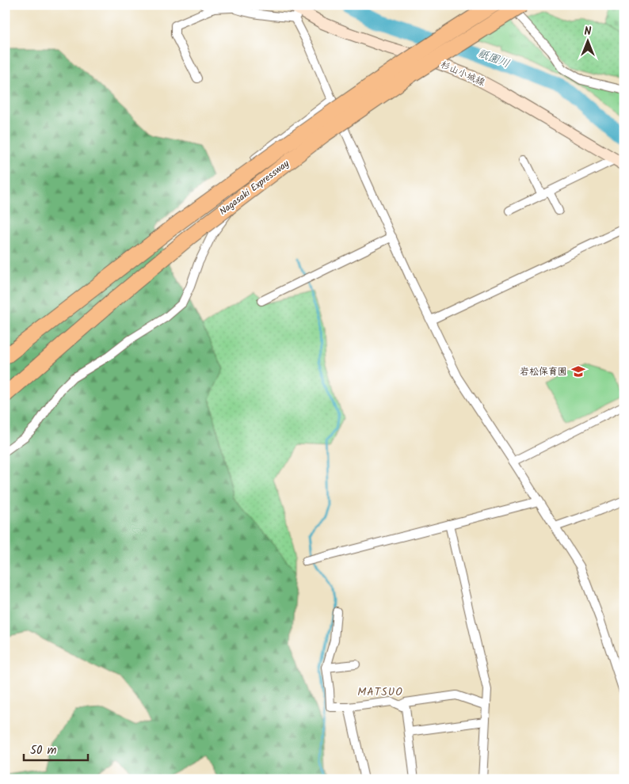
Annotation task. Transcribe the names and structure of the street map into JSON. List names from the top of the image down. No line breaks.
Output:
{"streets":{"highway":["Nagasaki Expressway"],"main road":["杉山小城線"]},"districts":["MATSUO"],"water":["祇園川"],"places":{"school or university":["岩松保育園"]},"scale_bar":"50 m","north":"top"}
